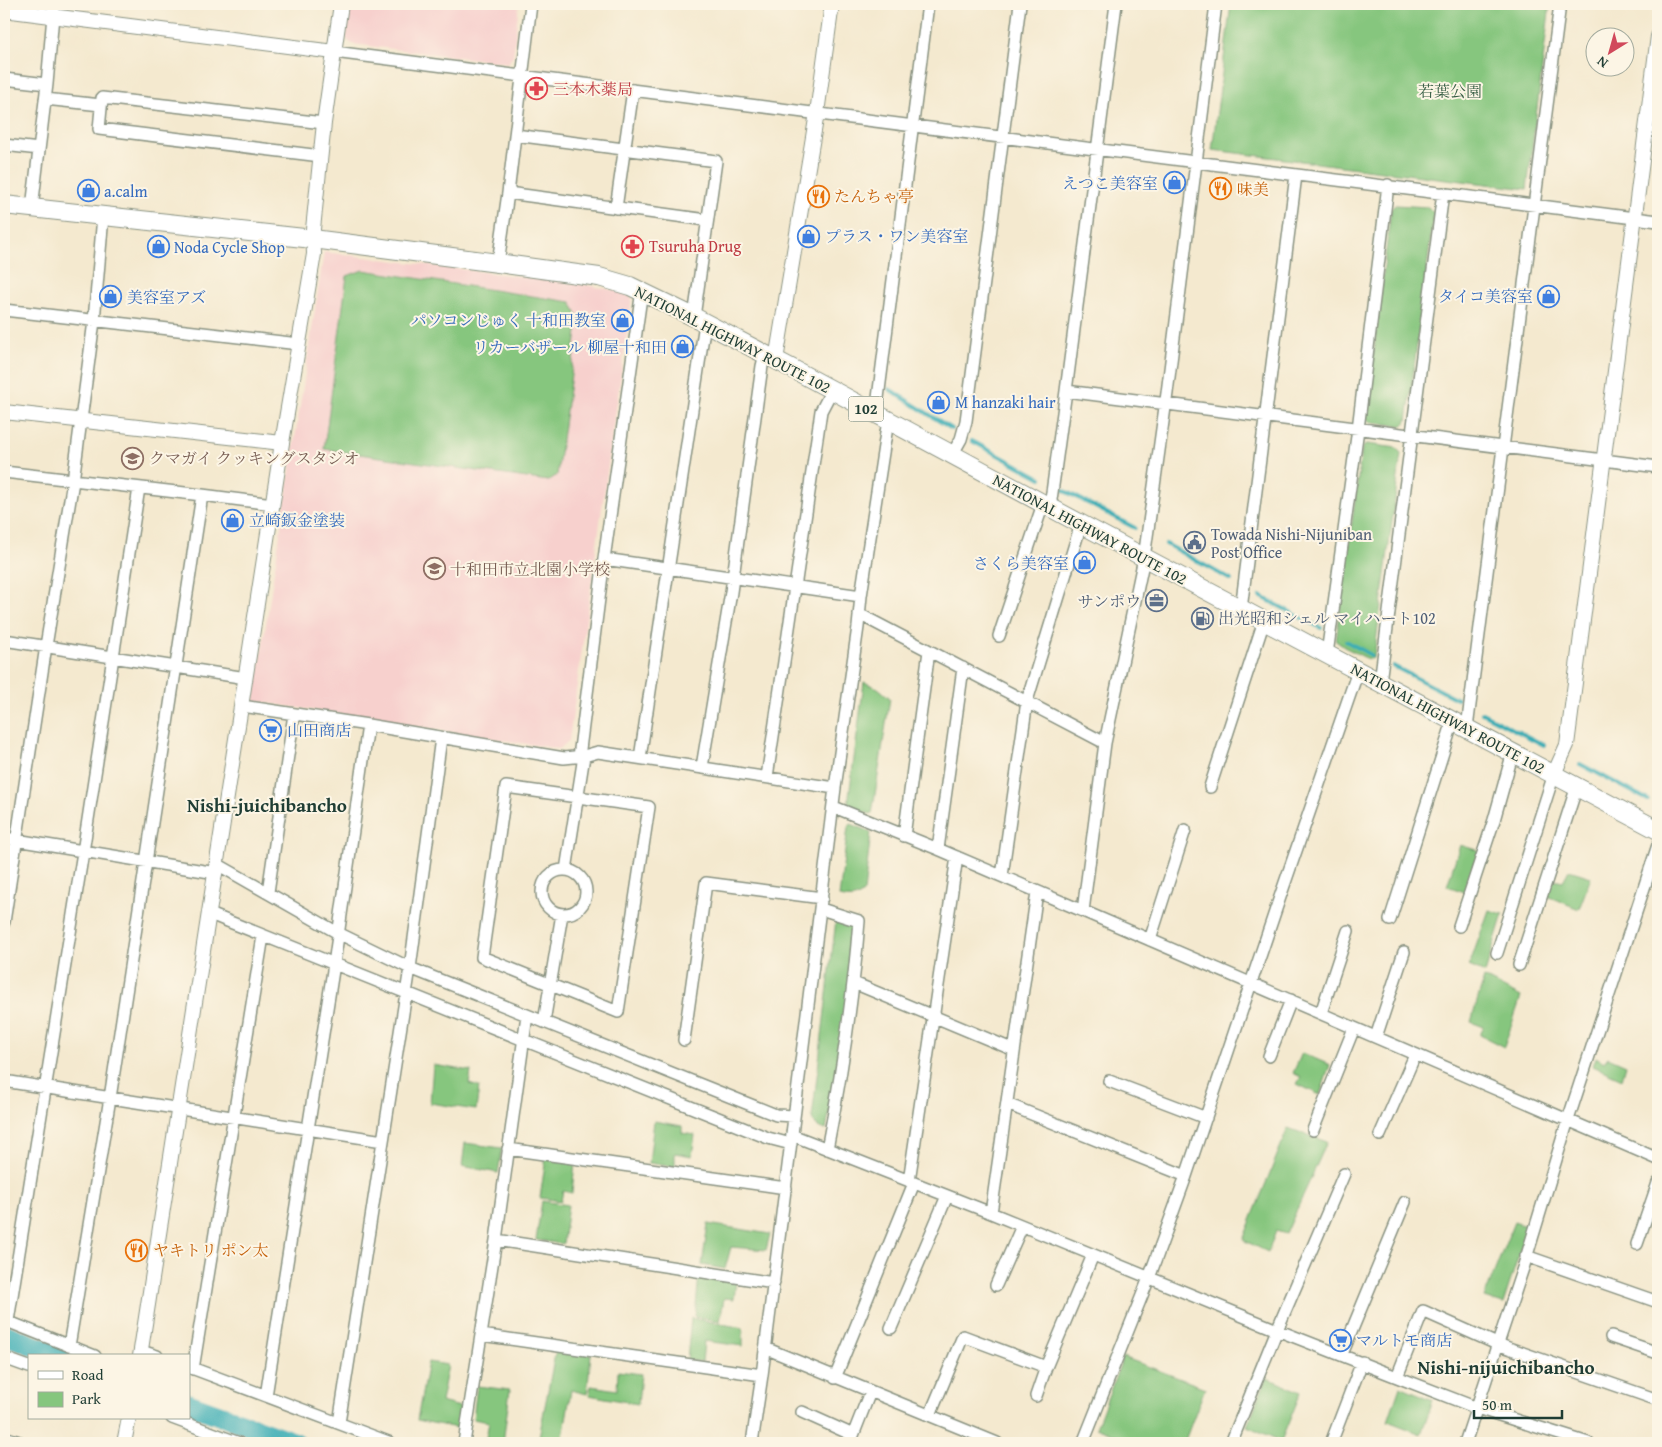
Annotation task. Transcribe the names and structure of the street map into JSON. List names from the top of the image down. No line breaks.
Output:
{"streets":{"highway":["NATIONAL HIGHWAY ROUTE 102","102"]},"districts":["Nishi-juichibancho","Nishi-nijuichibancho"],"parks":["若葉公園"],"places":{"pharmacy":["三本木薬局","Tsuruha Drug"],"shop":["えつこ美容室","a.calm","プラス・ワン美容室","Noda Cycle Shop","タイコ美容室","美容室アズ","パソコンじゅく 十和田教室","リカーバザール 柳屋十和田","M hanzaki hair","立崎鈑金塗装","さくら美容室"],"restaurant":["味美","たんちゃ亭","ヤキトリ ポン太"],"school or university":["クマガイ クッキングスタジオ","十和田市立北園小学校"],"public building":["Towada Nishi-Nijuniban Post Office"],"office":["サンポウ"],"fuel station":["出光昭和シェル マイハート102"],"supermarket":["山田商店","マルトモ商店"]},"legend":["Road","Park"],"scale_bar":"50 m","north":"bottom left"}
